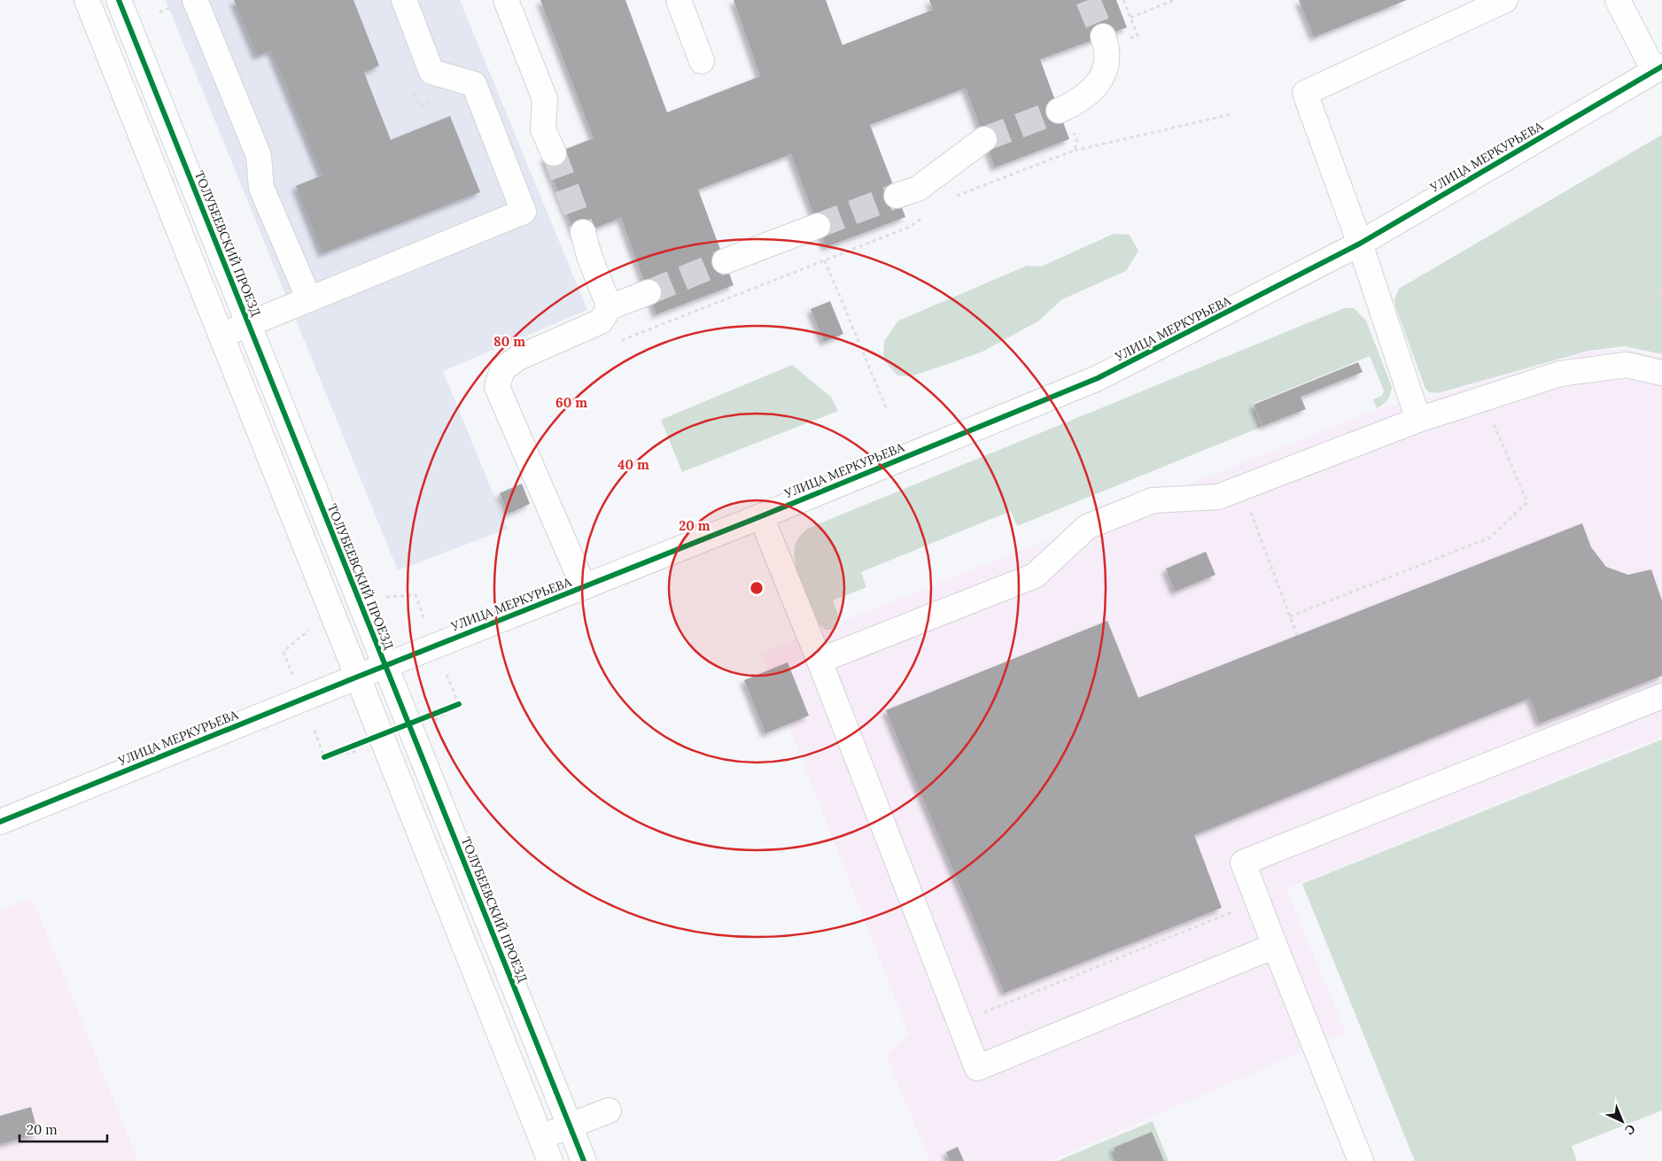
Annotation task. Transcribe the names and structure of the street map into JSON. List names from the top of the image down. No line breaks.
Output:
{"streets":{"street":["УЛИЦА МЕРКУРЬЕВА","ТОЛУБЕЕВСКИЙ ПРОЕЗД"]},"crossings":[["УЛИЦА МЕРКУРЬЕВА","ТОЛУБЕЕВСКИЙ ПРОЕЗД"]],"scale_bar":"20 m","north":"bottom right","rings":["80 m","60 m","40 m","20 m"]}
